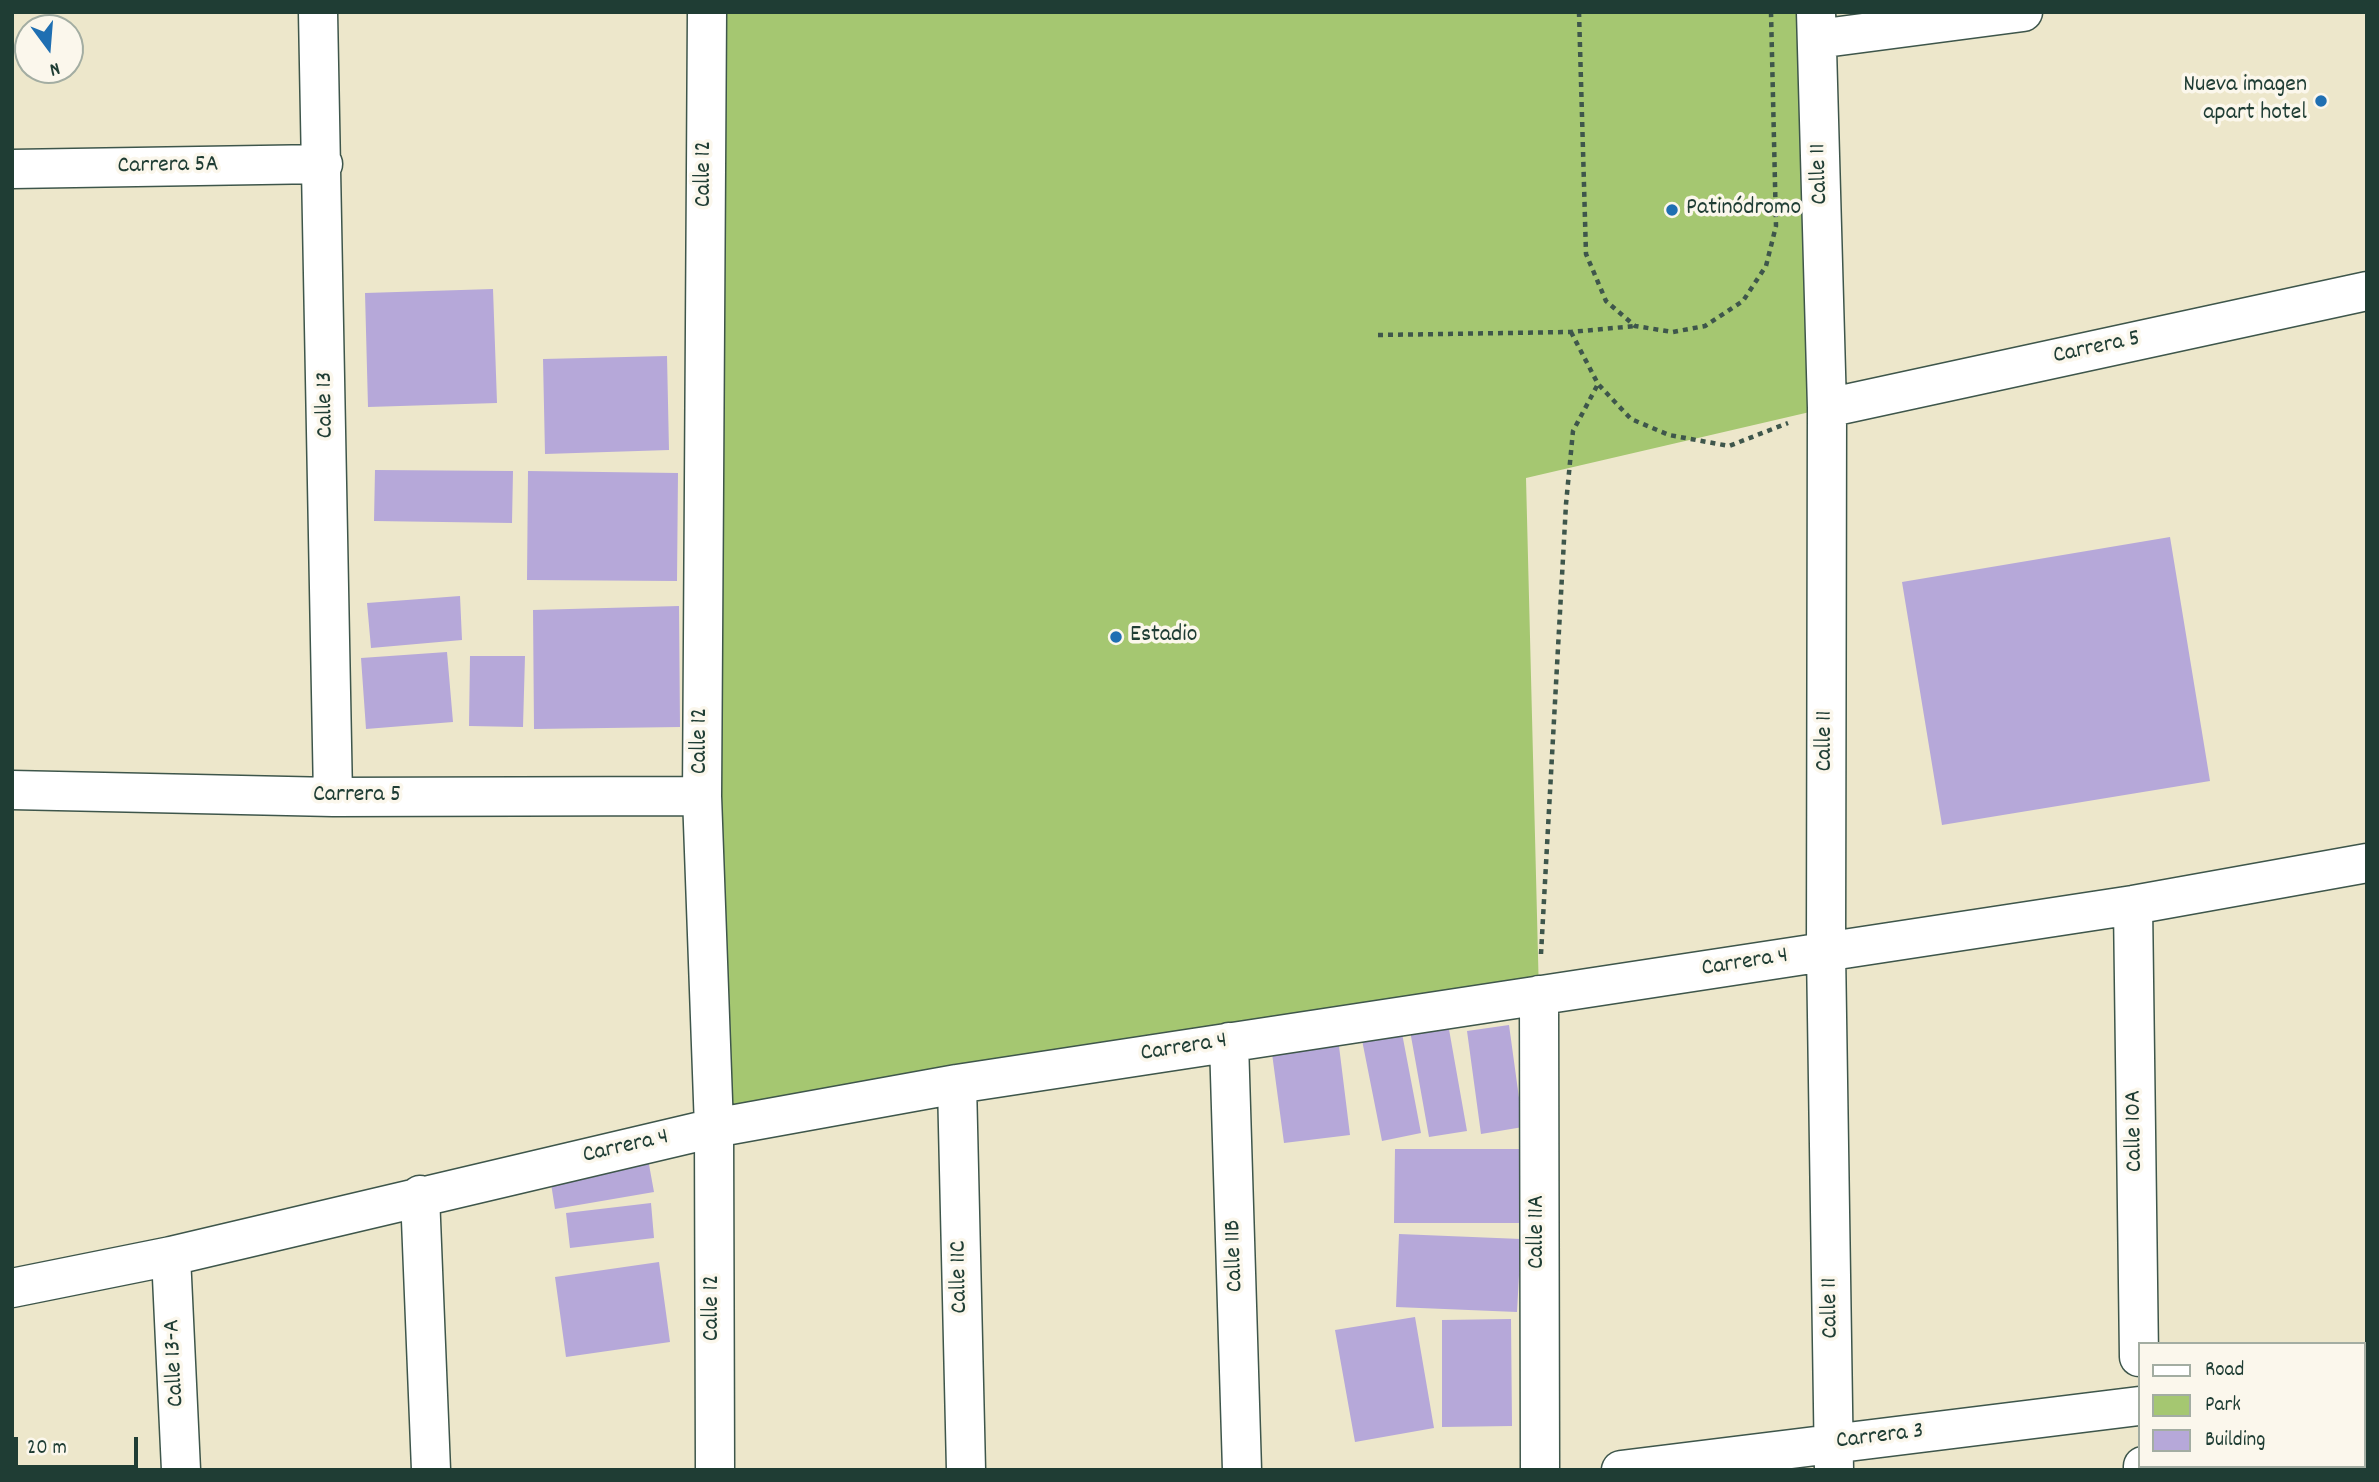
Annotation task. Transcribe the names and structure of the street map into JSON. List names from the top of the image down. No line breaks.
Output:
{"streets":{"street":["Carrera 5A","Calle 12","Calle 11","Carrera 5","Calle 13","Carrera 4","Calle 10A","Calle 11A","Calle 11B","Calle 11C","Calle 13-A","Carrera 3"]},"crossings":[["Carrera 5A","Calle 13"],["Calle 12","Carrera 5"],["Calle 12","Carrera 4"],["Calle 11","Carrera 5"],["Calle 11","Carrera 4"],["Calle 11","Carrera 3"],["Carrera 5","Calle 13"],["Carrera 4","Calle 10A"],["Carrera 4","Calle 11A"],["Carrera 4","Calle 11B"],["Carrera 4","Calle 11C"],["Carrera 4","Calle 13-A"]],"places":["Nueva imagen apart hotel","Patinódromo","Estadio"],"legend":["Road","Park","Building"],"scale_bar":"20 m","north":"bottom"}
